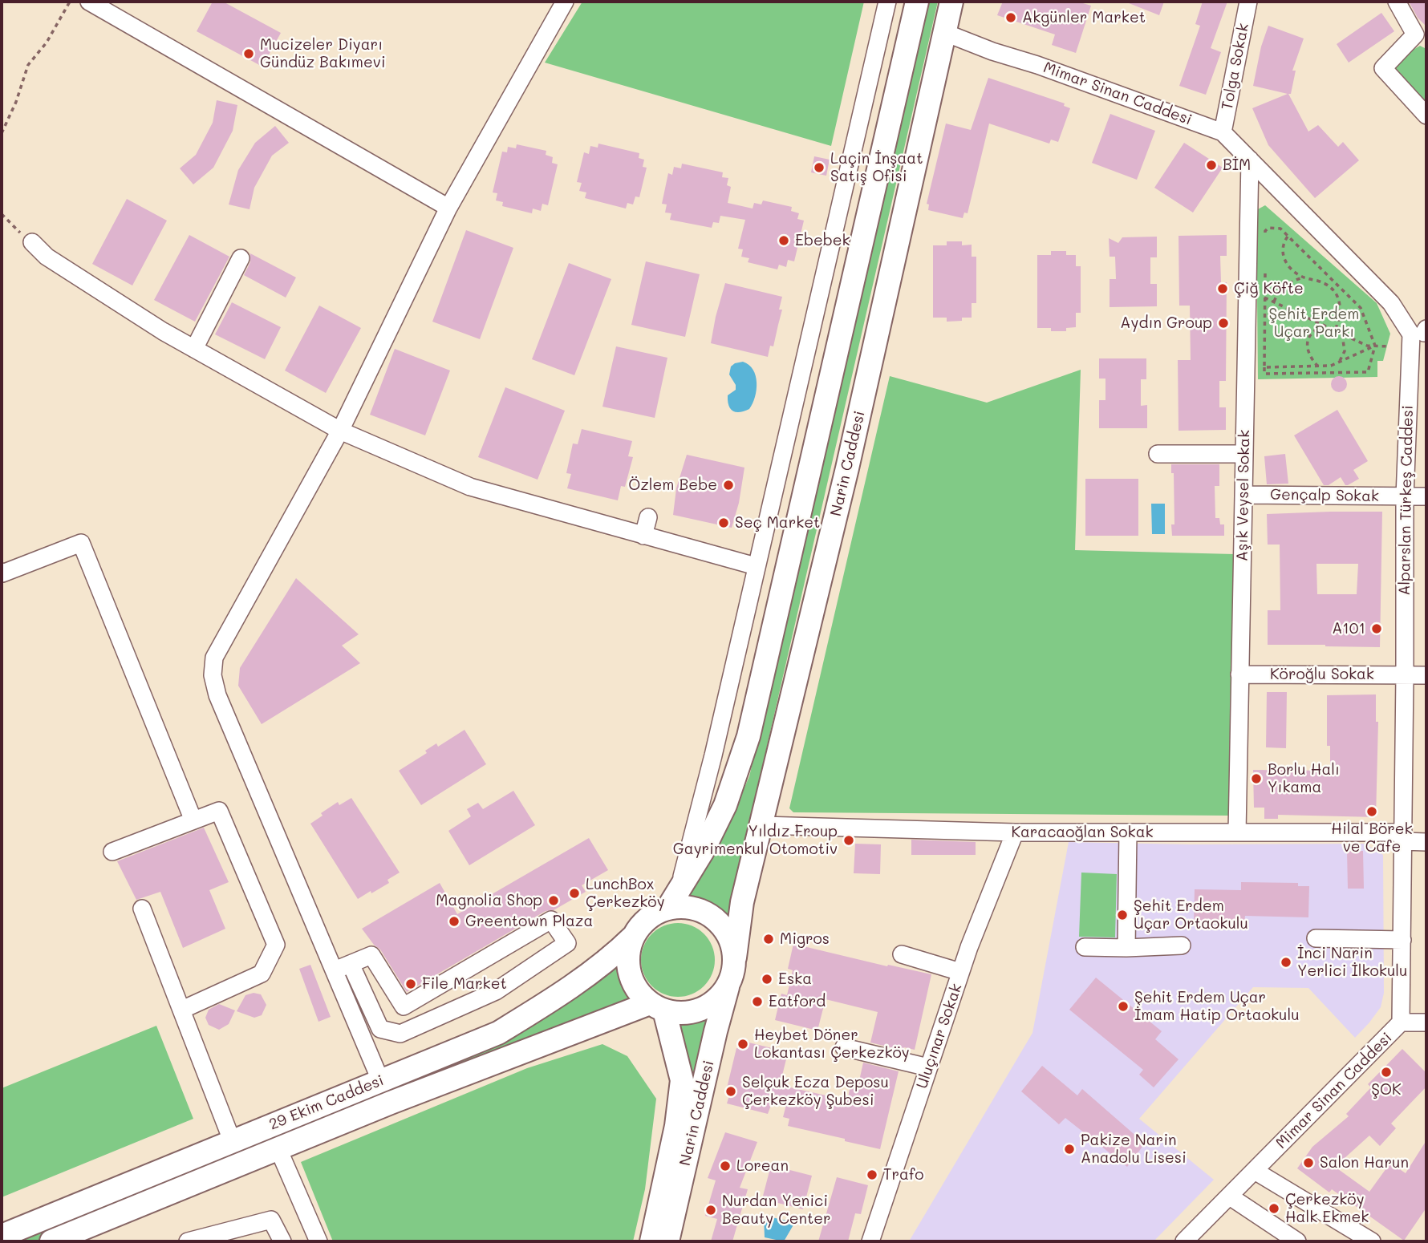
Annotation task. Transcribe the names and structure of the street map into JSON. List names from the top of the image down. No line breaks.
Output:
{"streets":{"main road":["Narin Caddesi","29 Ekim Caddesi"],"street":["Tolga Sokak","Mimar Sinan Caddesi","Aşık Veysel Sokak","Gençalp Sokak","Alparslan Türkeş Caddesi","Köroğlu Sokak","Karacaoğlan Sokak","Uluçınar Sokak"]},"crossings":[["Tolga Sokak","Mimar Sinan Caddesi"],["Mimar Sinan Caddesi","Narin Caddesi"],["Mimar Sinan Caddesi","Aşık Veysel Sokak"],["Mimar Sinan Caddesi","Alparslan Türkeş Caddesi"],["Narin Caddesi","Karacaoğlan Sokak"],["Narin Caddesi","29 Ekim Caddesi"],["Aşık Veysel Sokak","Gençalp Sokak"],["Aşık Veysel Sokak","Köroğlu Sokak"],["Aşık Veysel Sokak","Karacaoğlan Sokak"],["Gençalp Sokak","Alparslan Türkeş Caddesi"],["Alparslan Türkeş Caddesi","Köroğlu Sokak"],["Alparslan Türkeş Caddesi","Karacaoğlan Sokak"],["Karacaoğlan Sokak","Uluçınar Sokak"]],"parks":["Şehit Erdem Uçar Parkı"],"places":["Akgünler Market","Mucizeler Diyarı Gündüz Bakımevi","BİM","Laçin İnşaat Satış Ofisi","Ebebek","Çiğ Köfte","Aydın Group","Özlem Bebe","Seç Market","A101","Borlu Halı Yıkama","Hilal Börek ve Cafe","Yıldız Froup Gayrimenkul Otomotiv","LunchBox Çerkezköy","Magnolia Shop","Şehit Erdem Uçar Ortaokulu","Greentown Plaza","Migros","İnci Narin Yerlici İlkokulu","Eska","File Market","Eatford","Şehit Erdem Uçar İmam Hatip Ortaokulu","Heybet Döner Lokantası Çerkezköy","ŞOK","Selçuk Ecza Deposu Çerkezköy Şubesi","Pakize Narin Anadolu Lisesi","Salon Harun","Lorean","Trafo","Çerkezköy Halk Ekmek","Nurdan Yenici Beauty Center"]}
